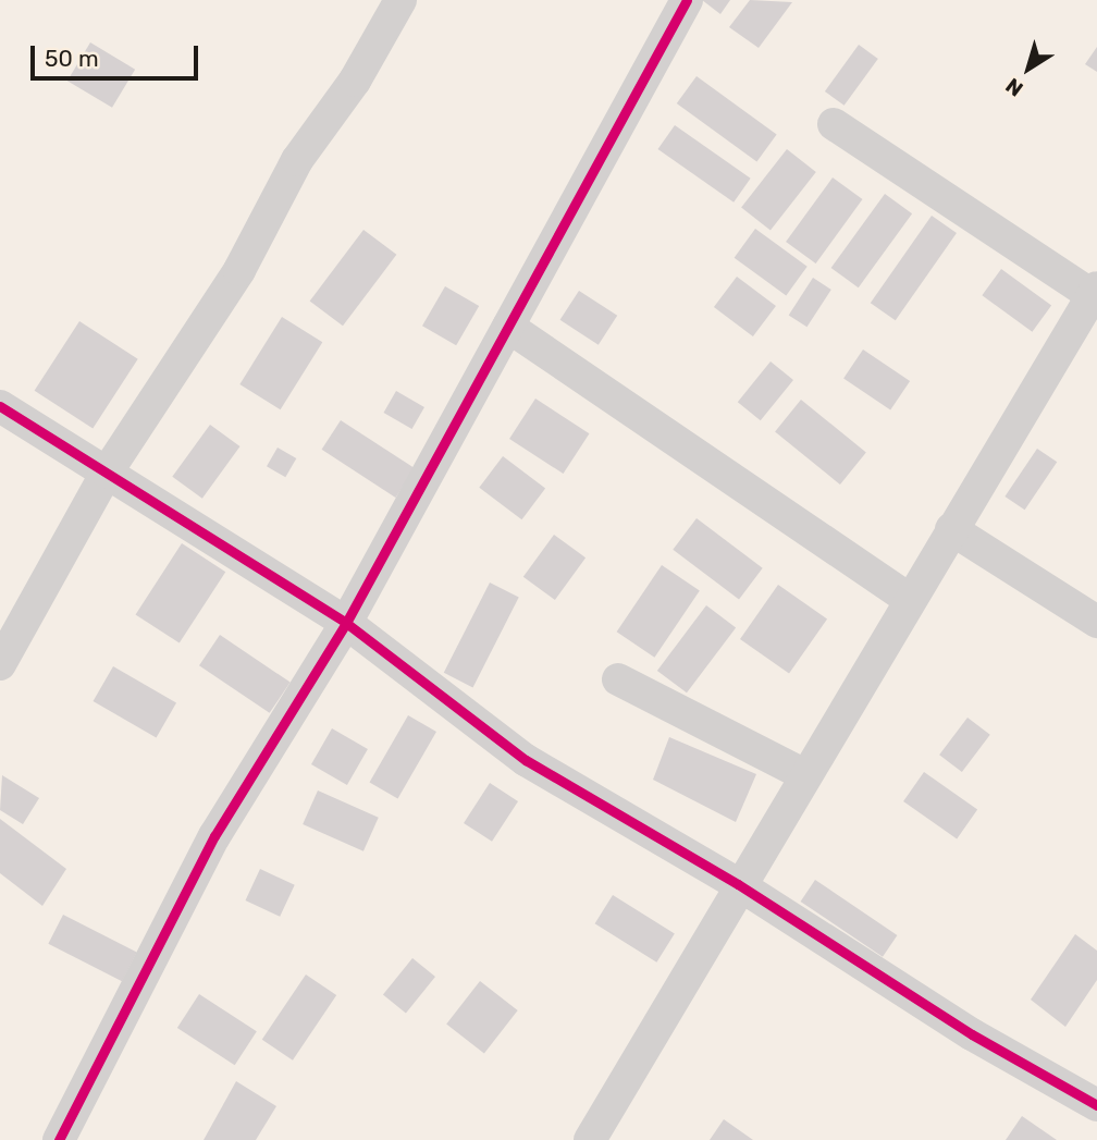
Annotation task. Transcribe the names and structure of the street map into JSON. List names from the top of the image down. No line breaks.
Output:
{"scale_bar":"50 m","north":"bottom left"}
